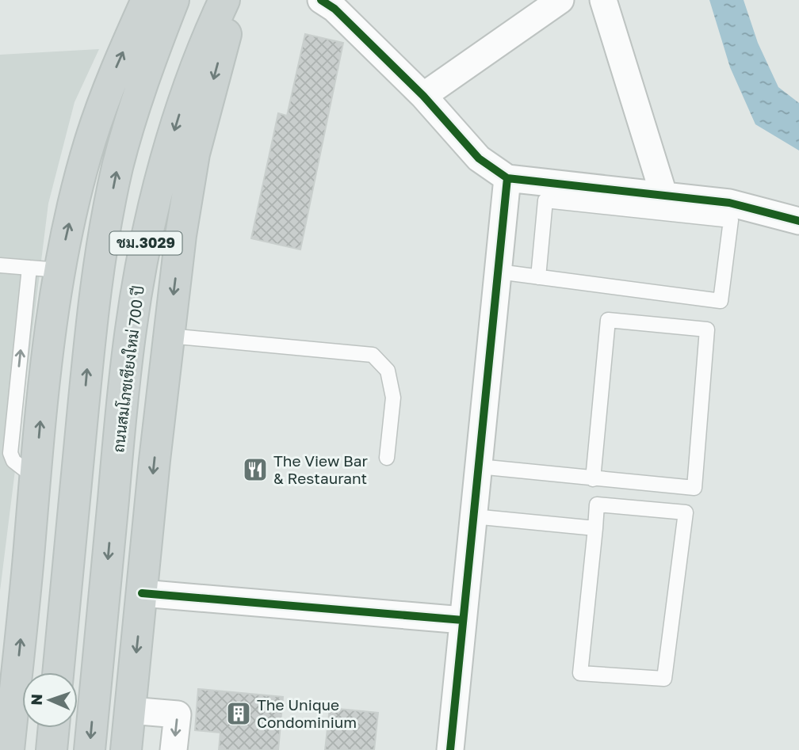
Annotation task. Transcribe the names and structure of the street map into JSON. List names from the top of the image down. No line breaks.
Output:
{"streets":{"main road":["ชม.3029","ถนนสมโภชเชียงใหม่ 700 ปี"]},"places":{"restaurant":["The View Bar & Restaurant"],"building":["The Unique Condominium"]},"north":"left"}
